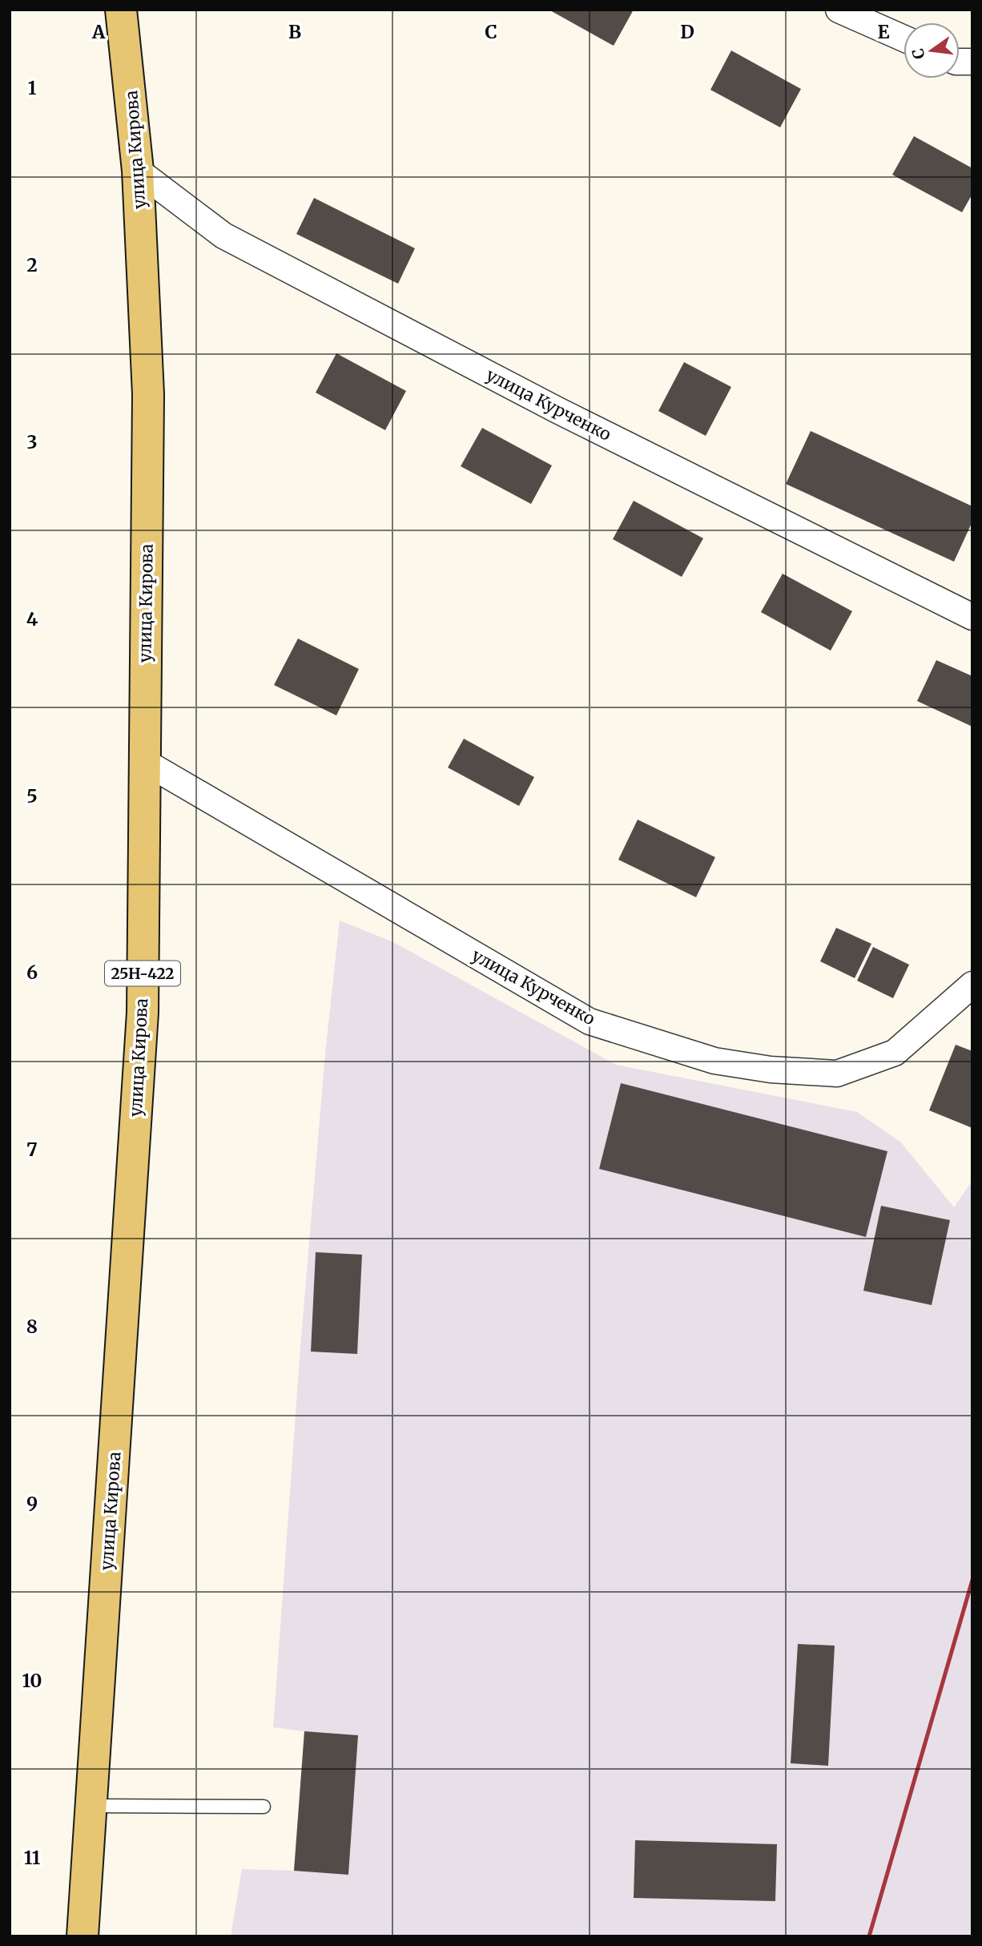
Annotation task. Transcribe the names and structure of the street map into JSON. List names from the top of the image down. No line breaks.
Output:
{"streets":{"main road":["улица Кирова","25Н-422"],"street":["улица Курченко"]},"crossings":[["улица Кирова","улица Курченко"]],"north":"left","grid":{"columns":["A","B","C","D","E"],"rows":["1","2","3","4","5","6","7","8","9","10","11"]}}
